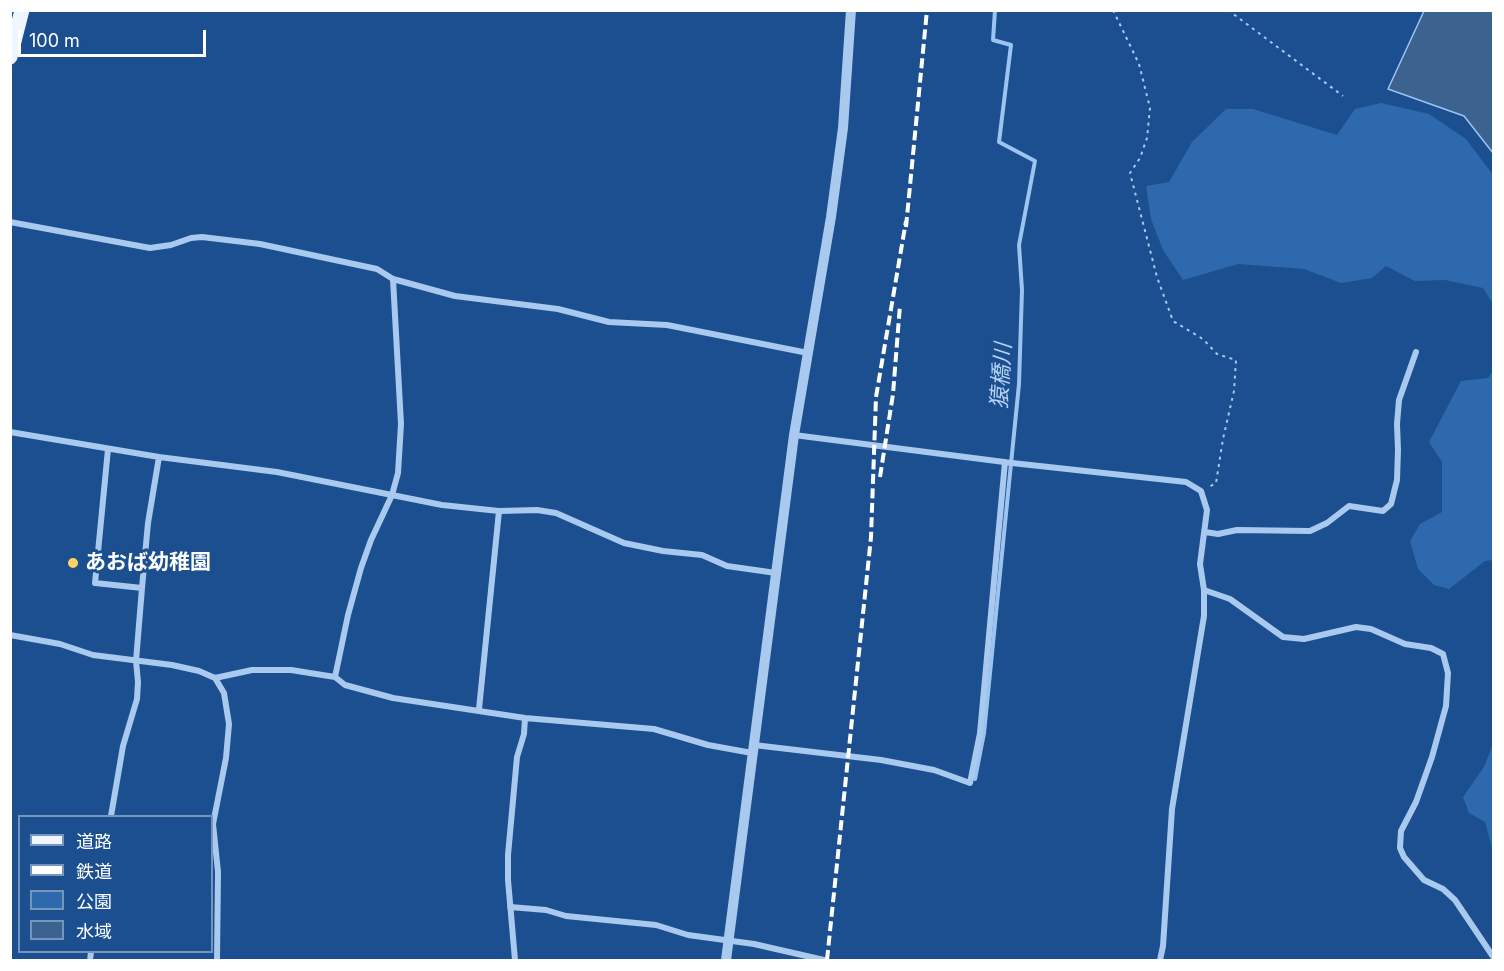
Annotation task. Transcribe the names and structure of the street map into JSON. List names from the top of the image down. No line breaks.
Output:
{"water":["猿橋川"],"places":["あおば幼稚園"],"legend":["道路","鉄道","公園","水域"],"scale_bar":"100 m"}
